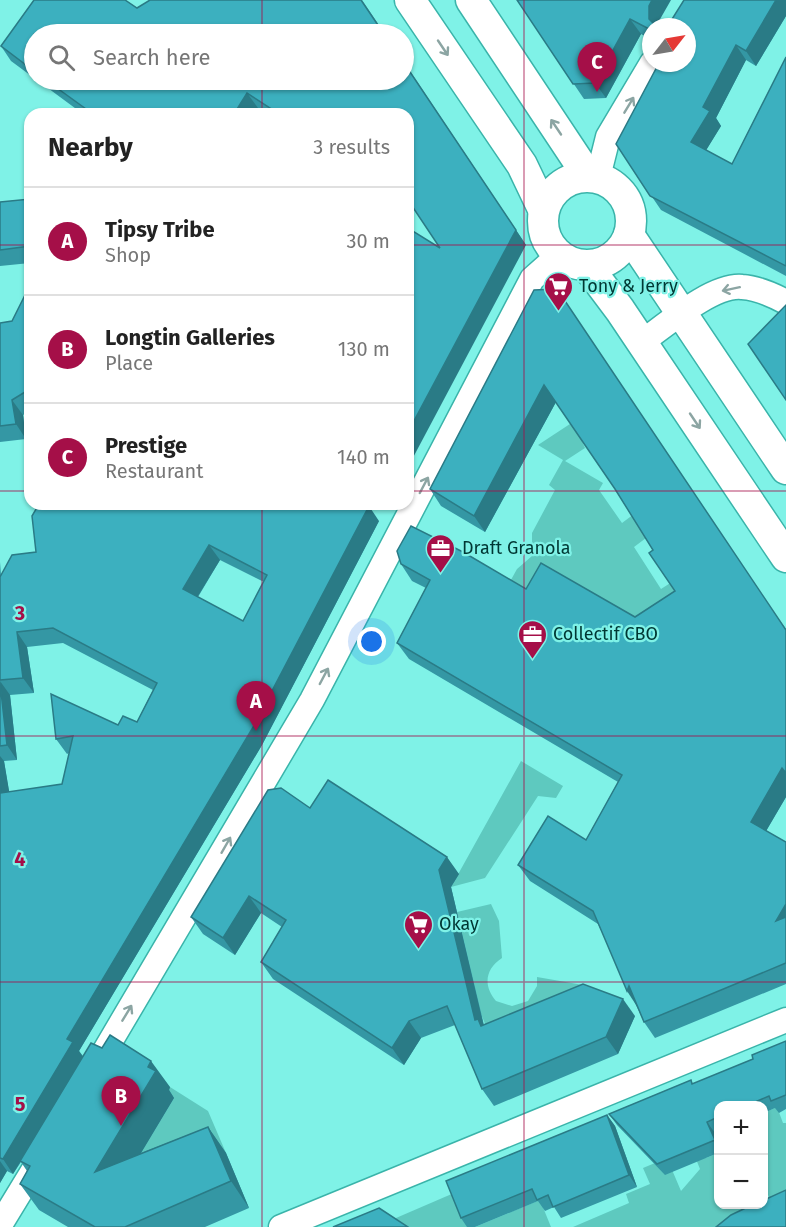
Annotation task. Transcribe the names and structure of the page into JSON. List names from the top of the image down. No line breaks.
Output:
{"places":{"supermarket":["Tony & Jerry","Okay"],"office":["Draft Granola","Collectif CBO"]},"north":"top right","page":{"search":"Search here","pins":["C","A","B"],"heading":["Nearby","3 results"],"list":[{"mark":"A","name":"Tipsy Tribe","note":"Shop","value":"30 m"},{"mark":"B","name":"Longtin Galleries","note":"Place","value":"130 m"},{"mark":"C","name":"Prestige","note":"Restaurant","value":"140 m"}],"map_buttons":["+","−"]},"grid":{"rows":["3","4","5"]}}
